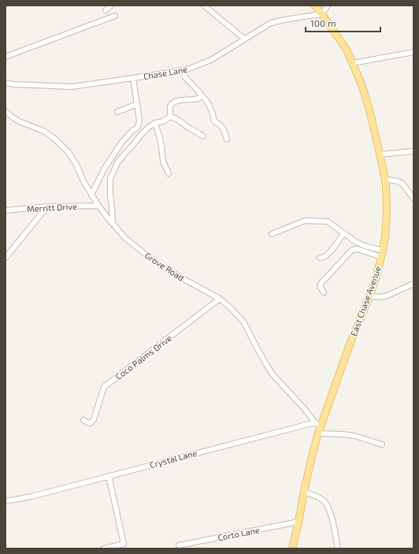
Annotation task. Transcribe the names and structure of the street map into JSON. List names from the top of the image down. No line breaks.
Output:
{"streets":{"main road":["East Chase Avenue"],"street":["Chase Lane","Merritt Drive","Grove Road","Coco Palms Drive","Crystal Lane","Corto Lane"]},"crossings":[["Chase Lane","East Chase Avenue"],["Merritt Drive","Grove Road"],["Grove Road","East Chase Avenue"],["Grove Road","Coco Palms Drive"],["Grove Road","Crystal Lane"],["East Chase Avenue","Corto Lane"]],"scale_bar":"100 m"}
